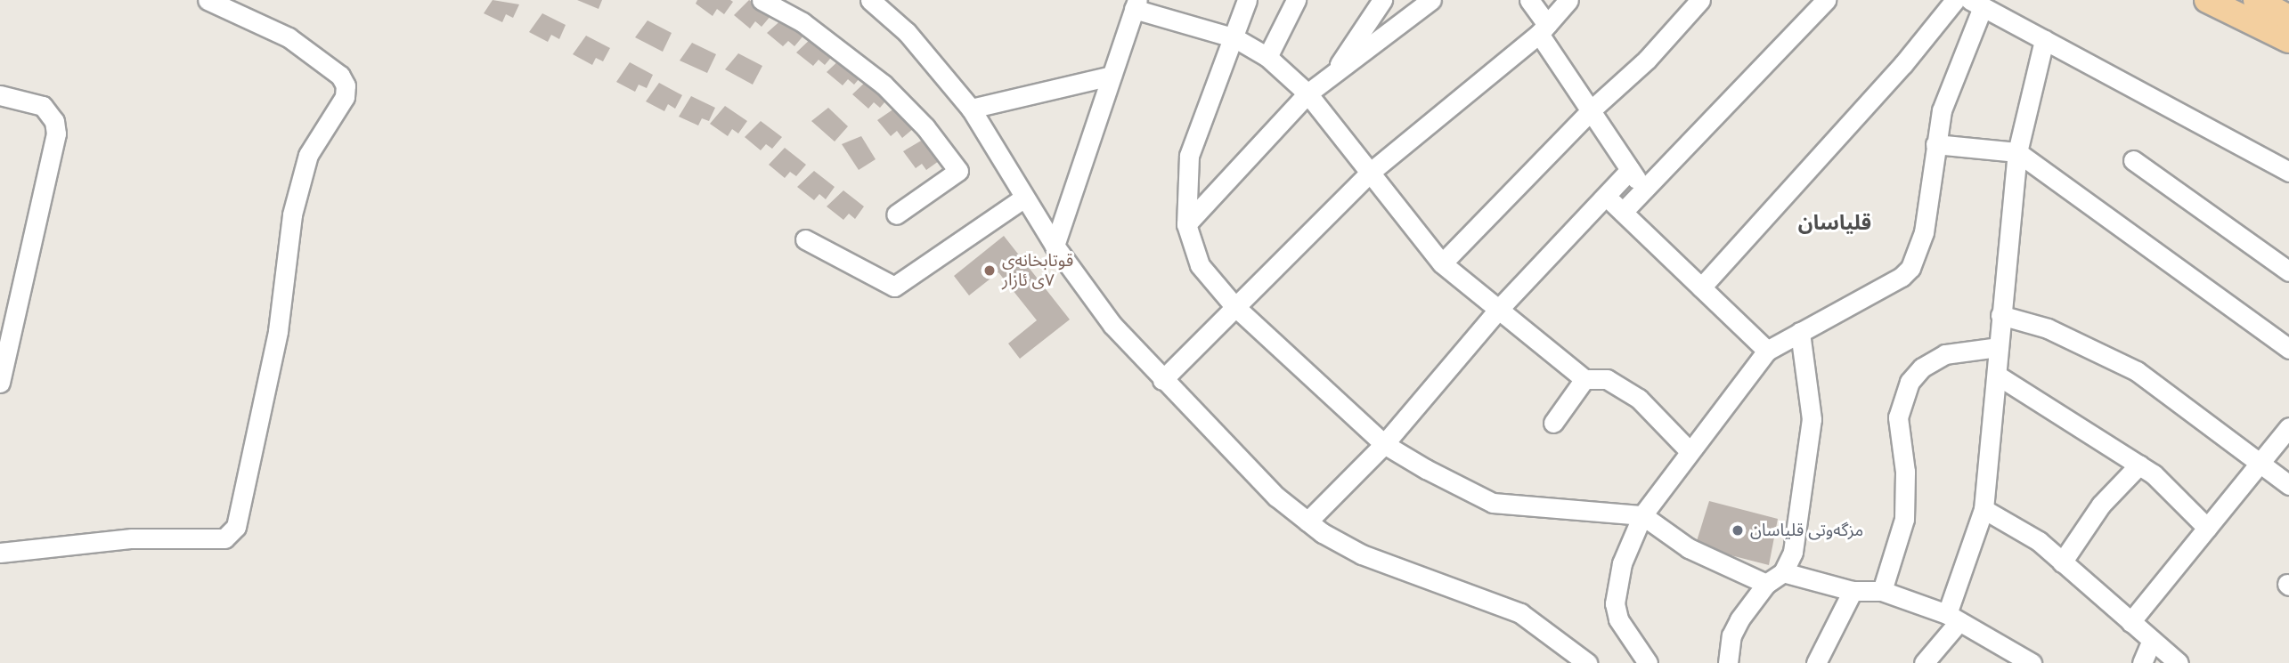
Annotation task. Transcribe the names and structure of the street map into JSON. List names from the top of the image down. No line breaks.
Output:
{"districts":["قلياسان"],"places":["قوتابخانەی ٧ی ئازار","مزگەوتی قلیاسان"]}
